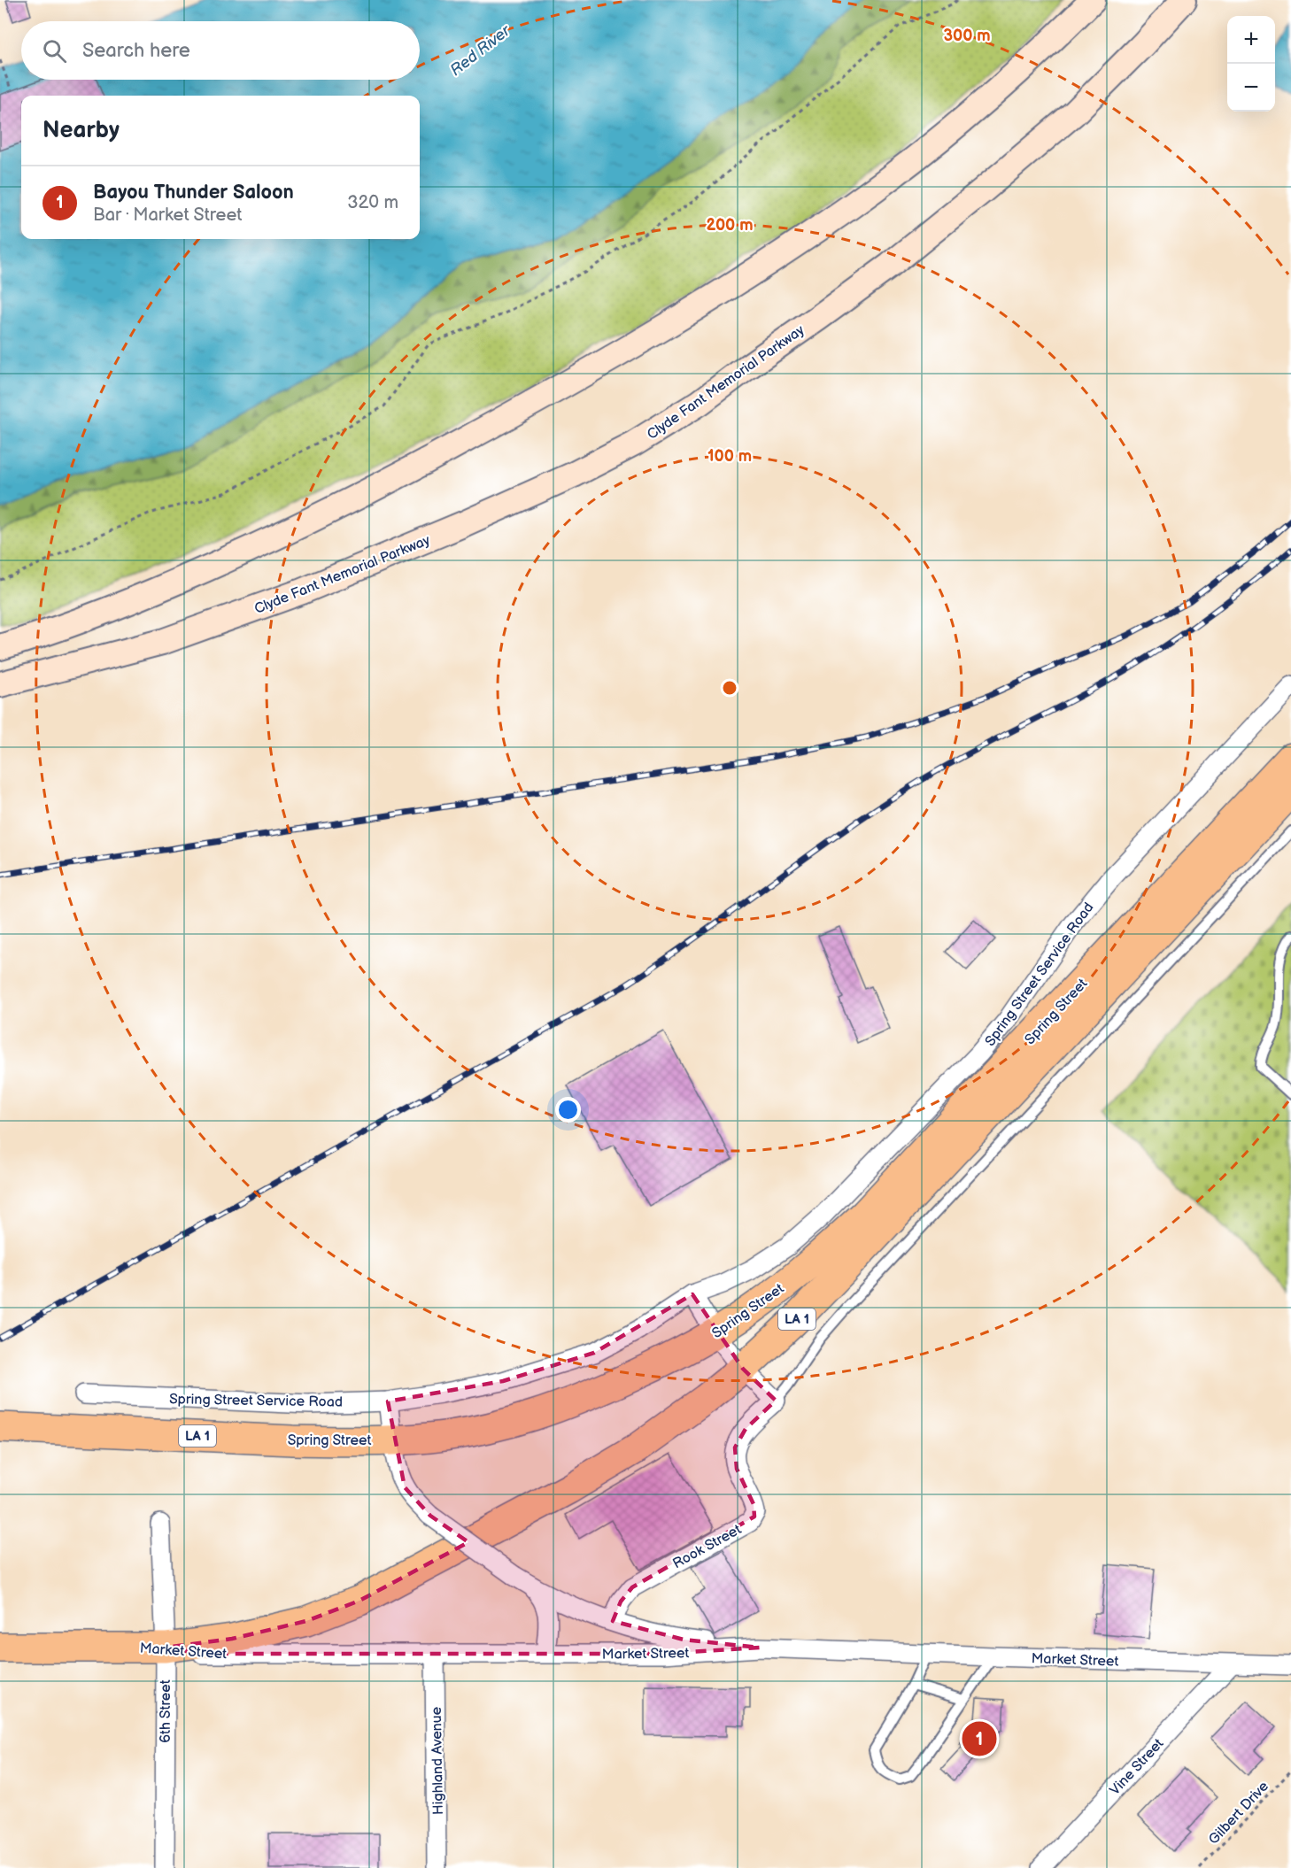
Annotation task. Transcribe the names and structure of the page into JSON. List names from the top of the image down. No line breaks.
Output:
{"streets":{"main road":["Clyde Fant Memorial Parkway","Spring Street","LA 1","Market Street"],"street":["Spring Street Service Road","Rook Street","6th Street","Highland Avenue","Vine Street"],"path":["Gilbert Drive"]},"crossings":[["Spring Street","Market Street"],["Spring Street","6th Street"],["Market Street","6th Street"],["Market Street","Highland Avenue"],["Market Street","Vine Street"]],"water":["Red River"],"page":{"map_buttons":["+","−"],"search":"Search here","heading":"Nearby","list":[{"mark":"1","name":"Bayou Thunder Saloon","note":"Bar · Market Street","value":"320 m"}],"pins":"1"},"rings":["300 m","200 m","100 m"]}
